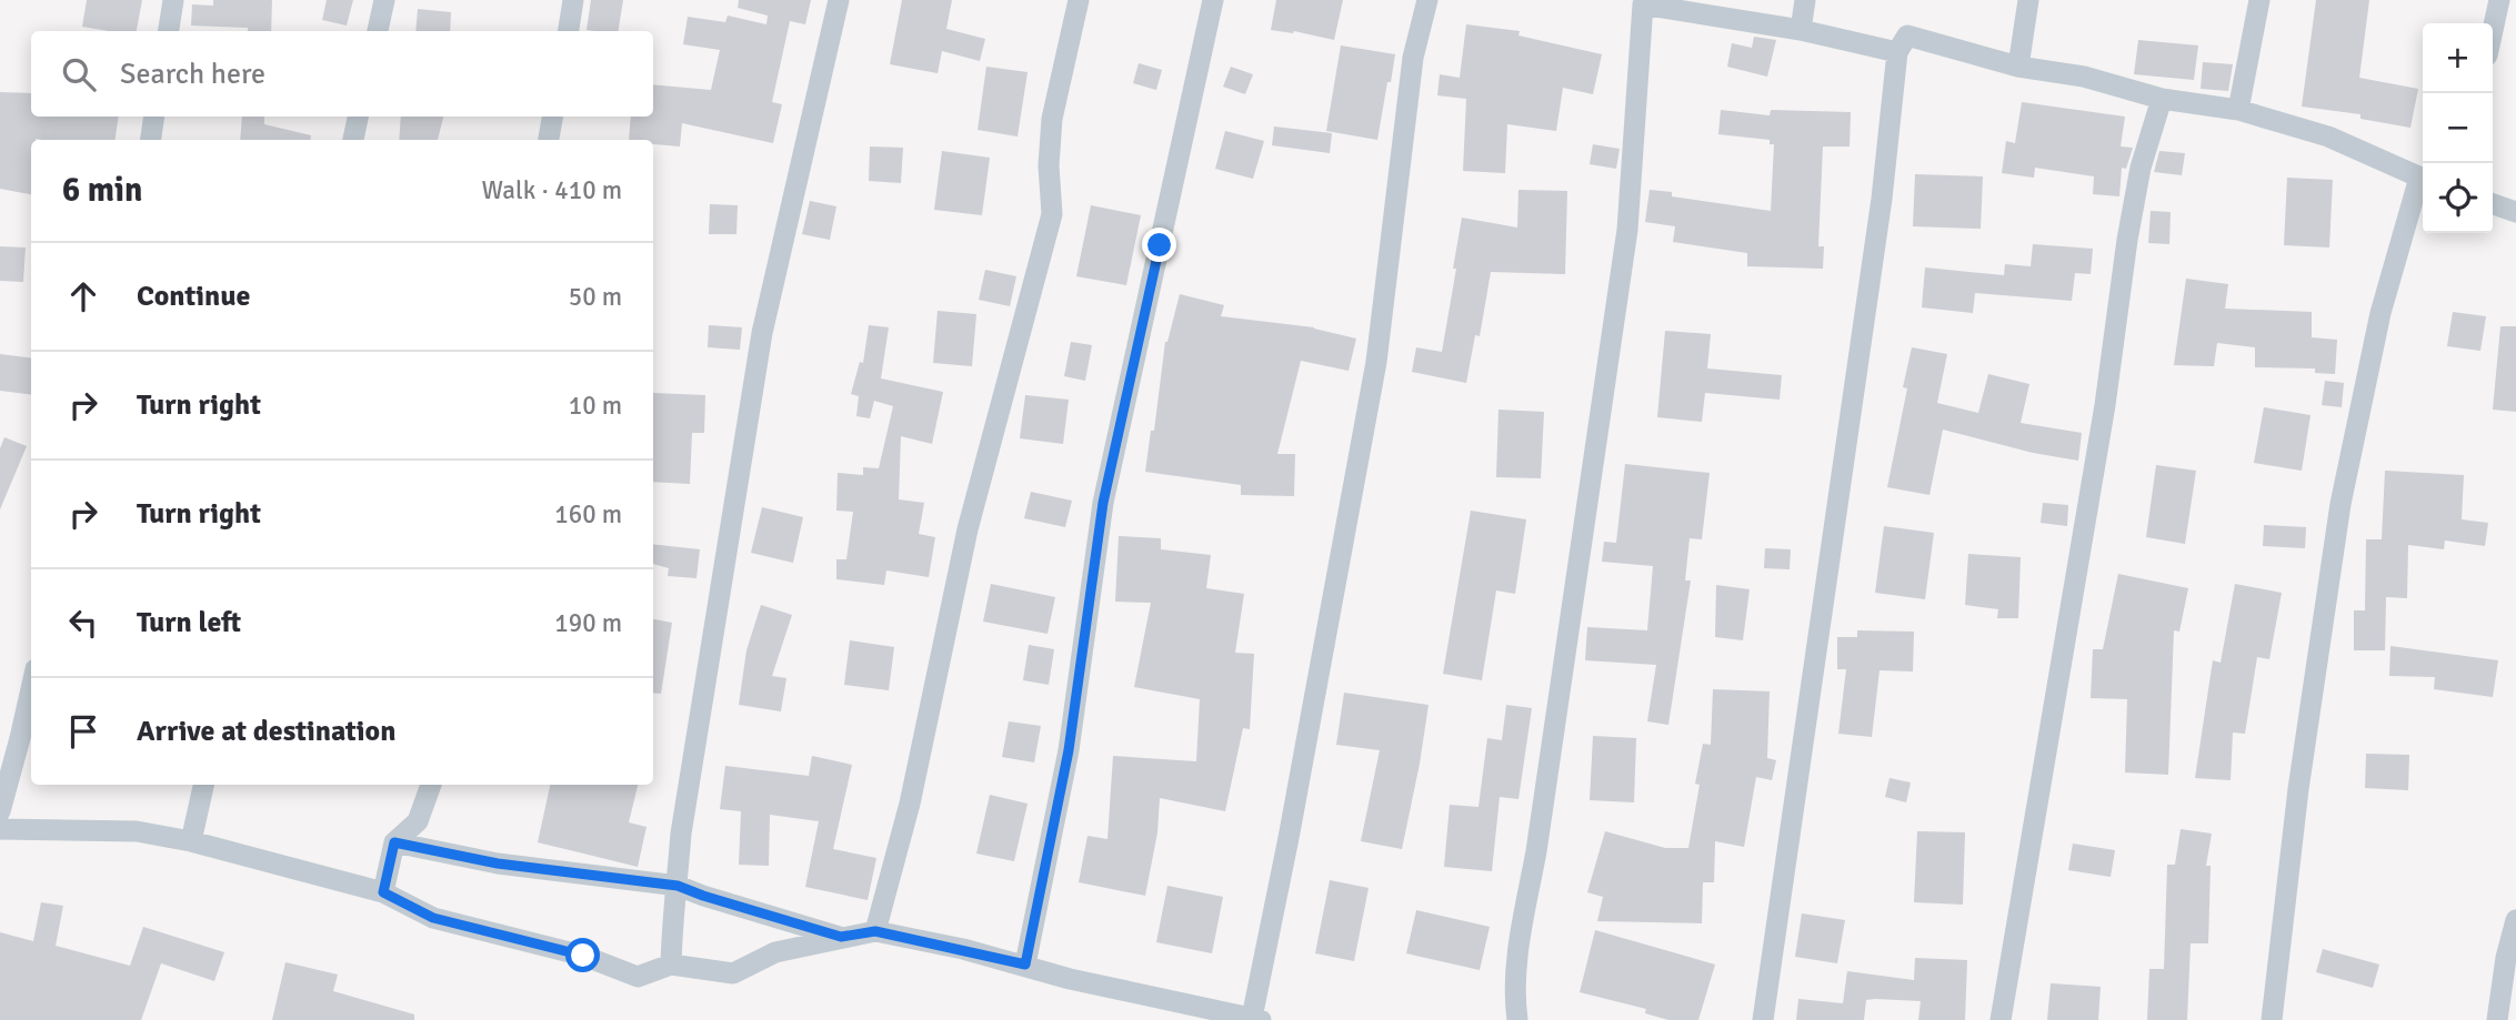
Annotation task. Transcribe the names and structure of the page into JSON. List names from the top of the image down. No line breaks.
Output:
{"page":{"map_buttons":["+","−"],"search":"Search here","heading":["6 min","Walk · 410 m"],"list":[["Continue","50 m"],["Turn right","10 m"],["Turn right","160 m"],["Turn left","190 m"],"Arrive at destination"]}}
